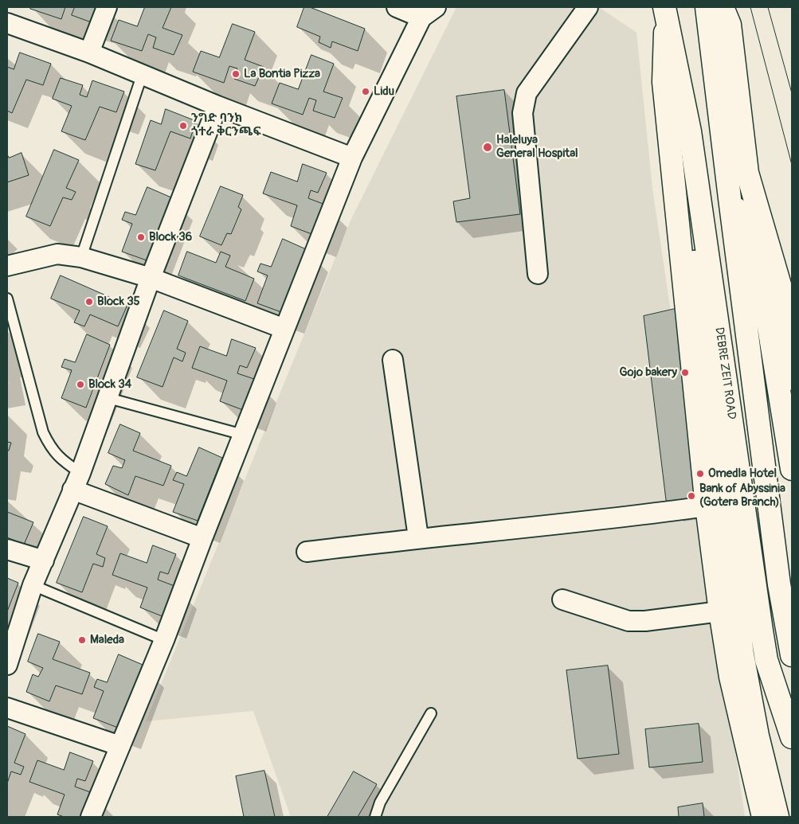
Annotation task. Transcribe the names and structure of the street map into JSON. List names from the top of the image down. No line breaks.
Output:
{"streets":{"main road":["DEBRE ZEIT ROAD"]},"places":["La Bontia Pizza","Lidu","ንግድ ባንክ ጎተራ ቅርንጫፍ","Haleluya General Hospital","Block 36","Block 35","Gojo bakery","Block 34","Omedla Hotel","Bank of Abyssinia (Gotera Branch)","Maleda"]}
